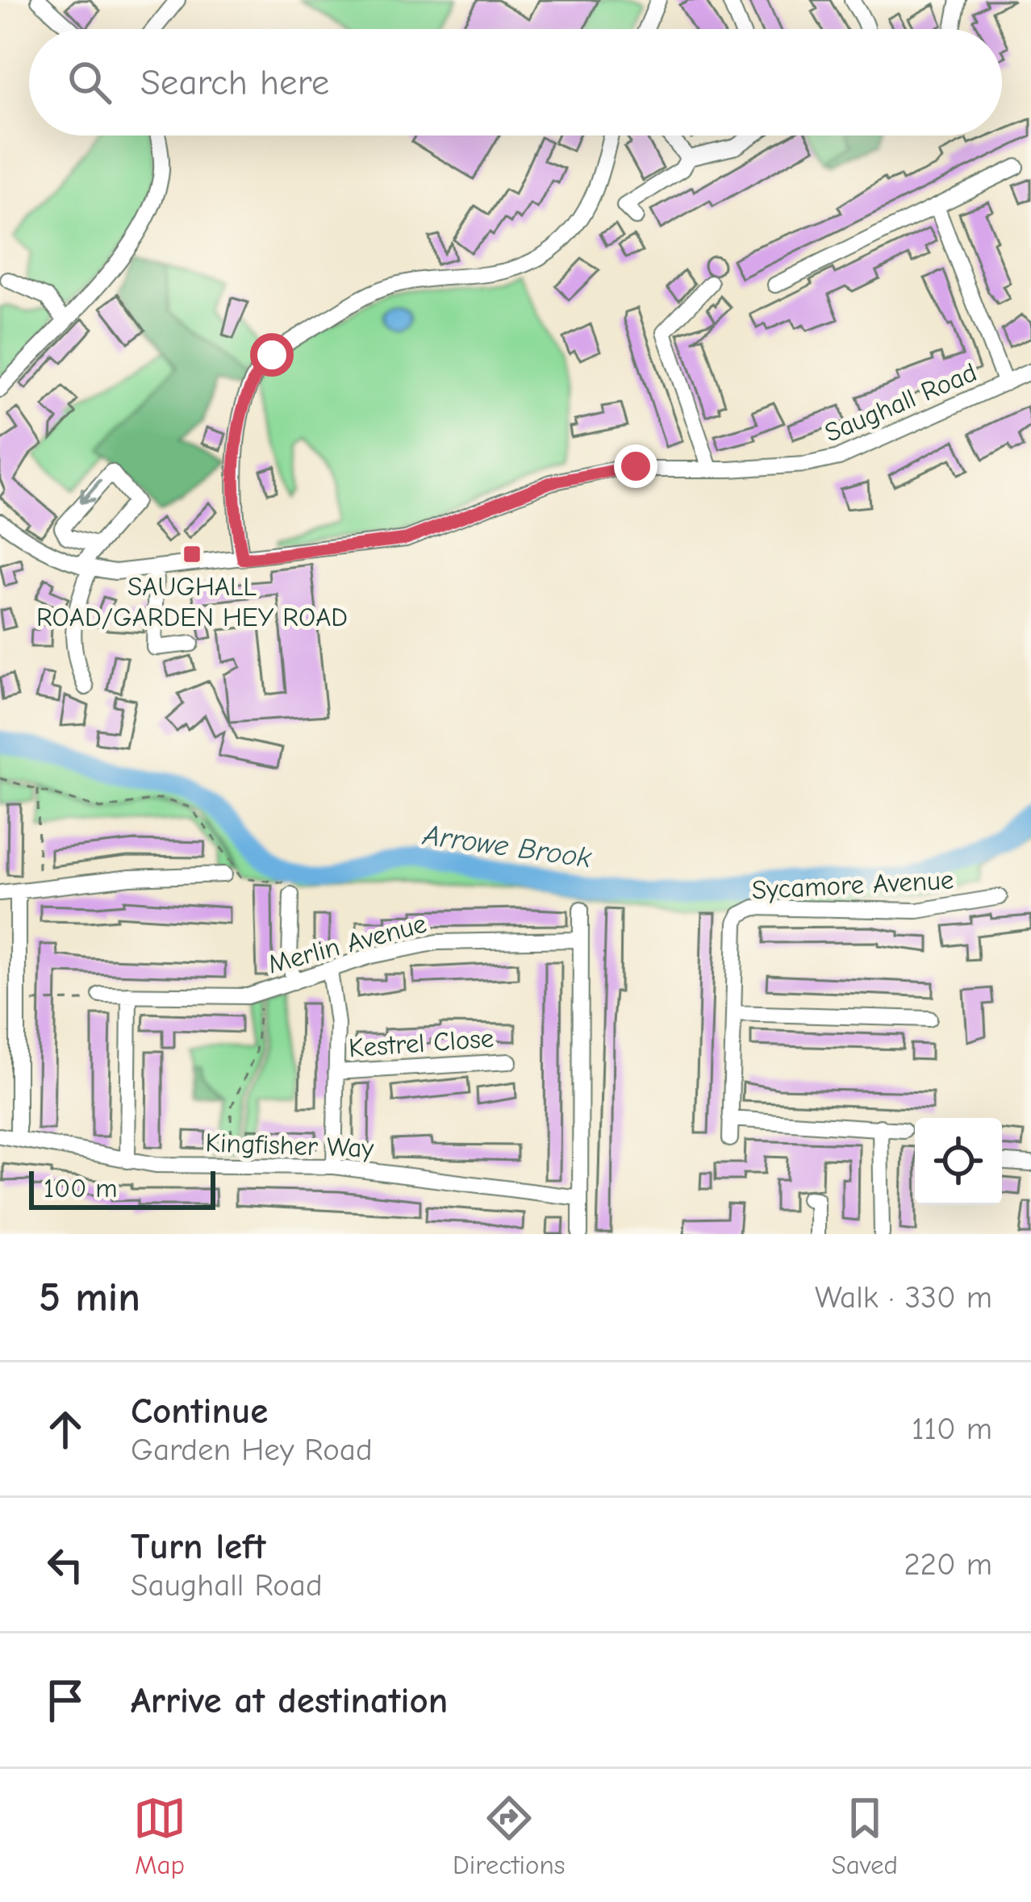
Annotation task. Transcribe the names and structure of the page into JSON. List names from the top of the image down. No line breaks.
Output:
{"streets":{"street":["Saughall Road","Sycamore Avenue","Merlin Avenue","Kestrel Close","Kingfisher Way"]},"water":["Arrowe Brook"],"places":{"transit":["SAUGHALL ROAD/GARDEN HEY ROAD"]},"scale_bar":"100 m","page":{"search":"Search here","scale":"100 m","heading":["5 min","Walk · 330 m"],"list":[["Continue","Garden Hey Road","110 m"],["Turn left","Saughall Road","220 m"],"Arrive at destination"],"nav":["Map","Directions","Saved"]}}
